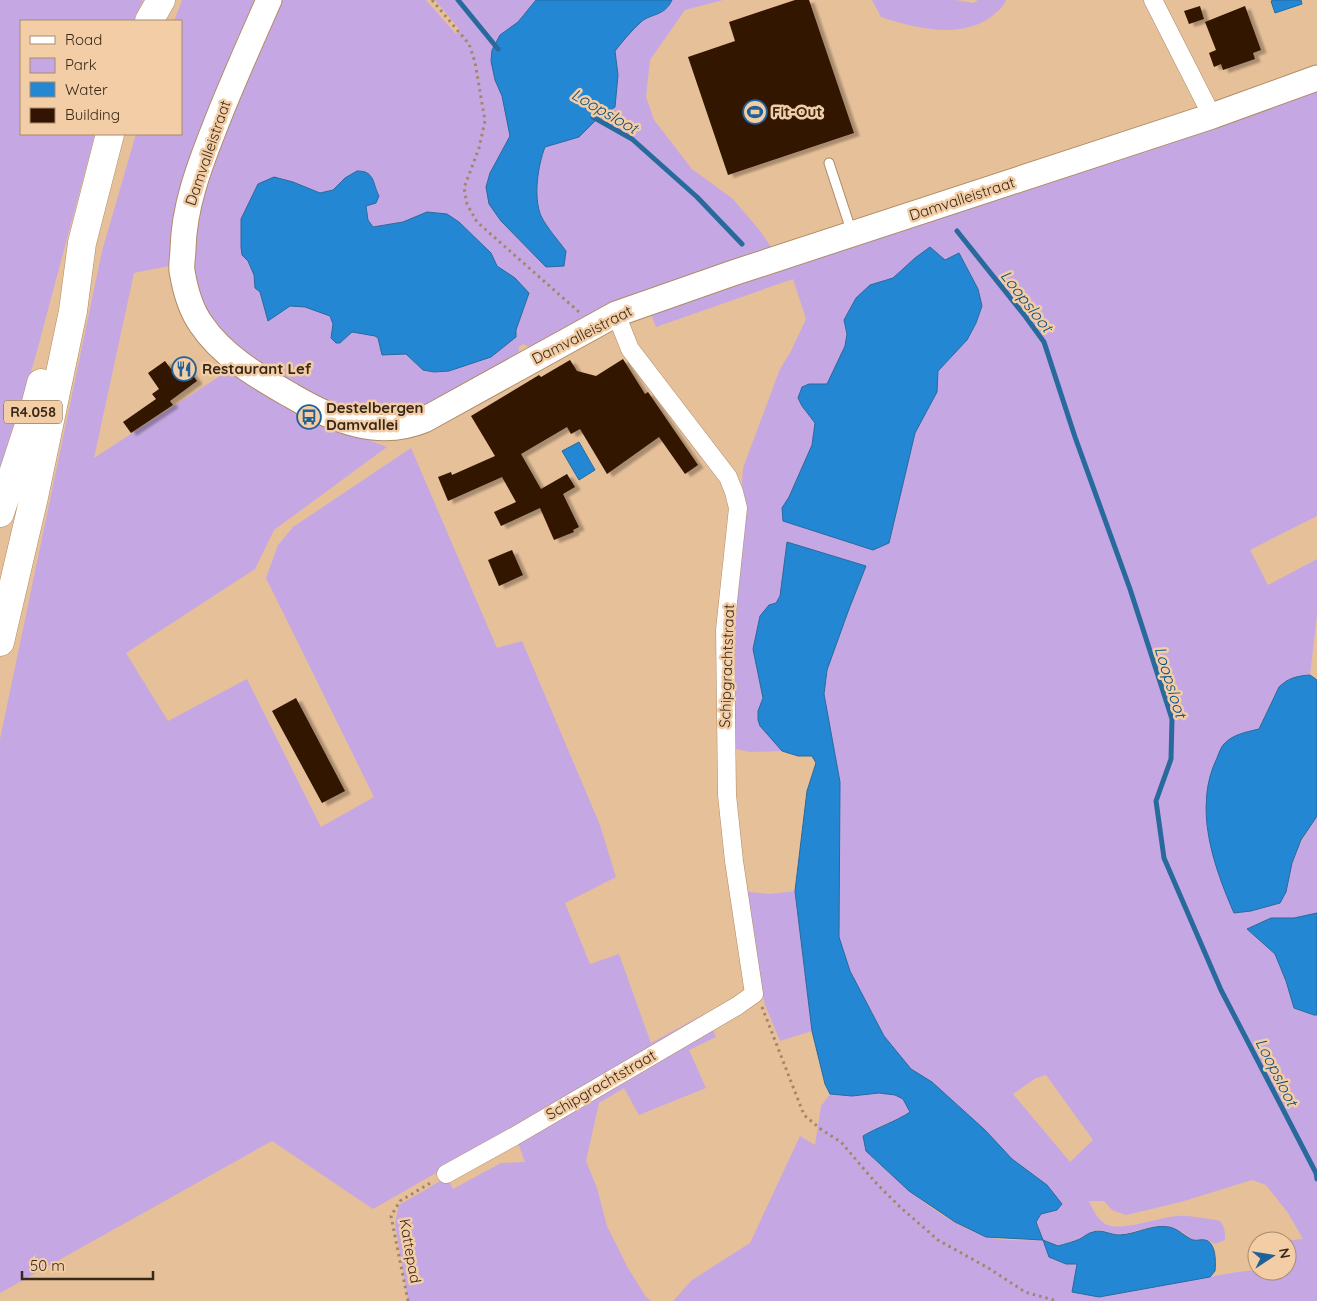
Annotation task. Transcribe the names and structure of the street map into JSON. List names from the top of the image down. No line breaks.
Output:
{"streets":{"highway":["R4.058"],"street":["Damvalleistraat","Schipgrachtstraat"],"path":["Kattepad"]},"crossings":[["Damvalleistraat","Schipgrachtstraat"],["Schipgrachtstraat","Kattepad"]],"water":["Loopsloot"],"places":{"sports":["Fit-Out"],"restaurant":["Restaurant Lef"],"bus stop":["Destelbergen Damvallei"]},"legend":["Road","Park","Water","Building"],"scale_bar":"50 m","north":"right"}
